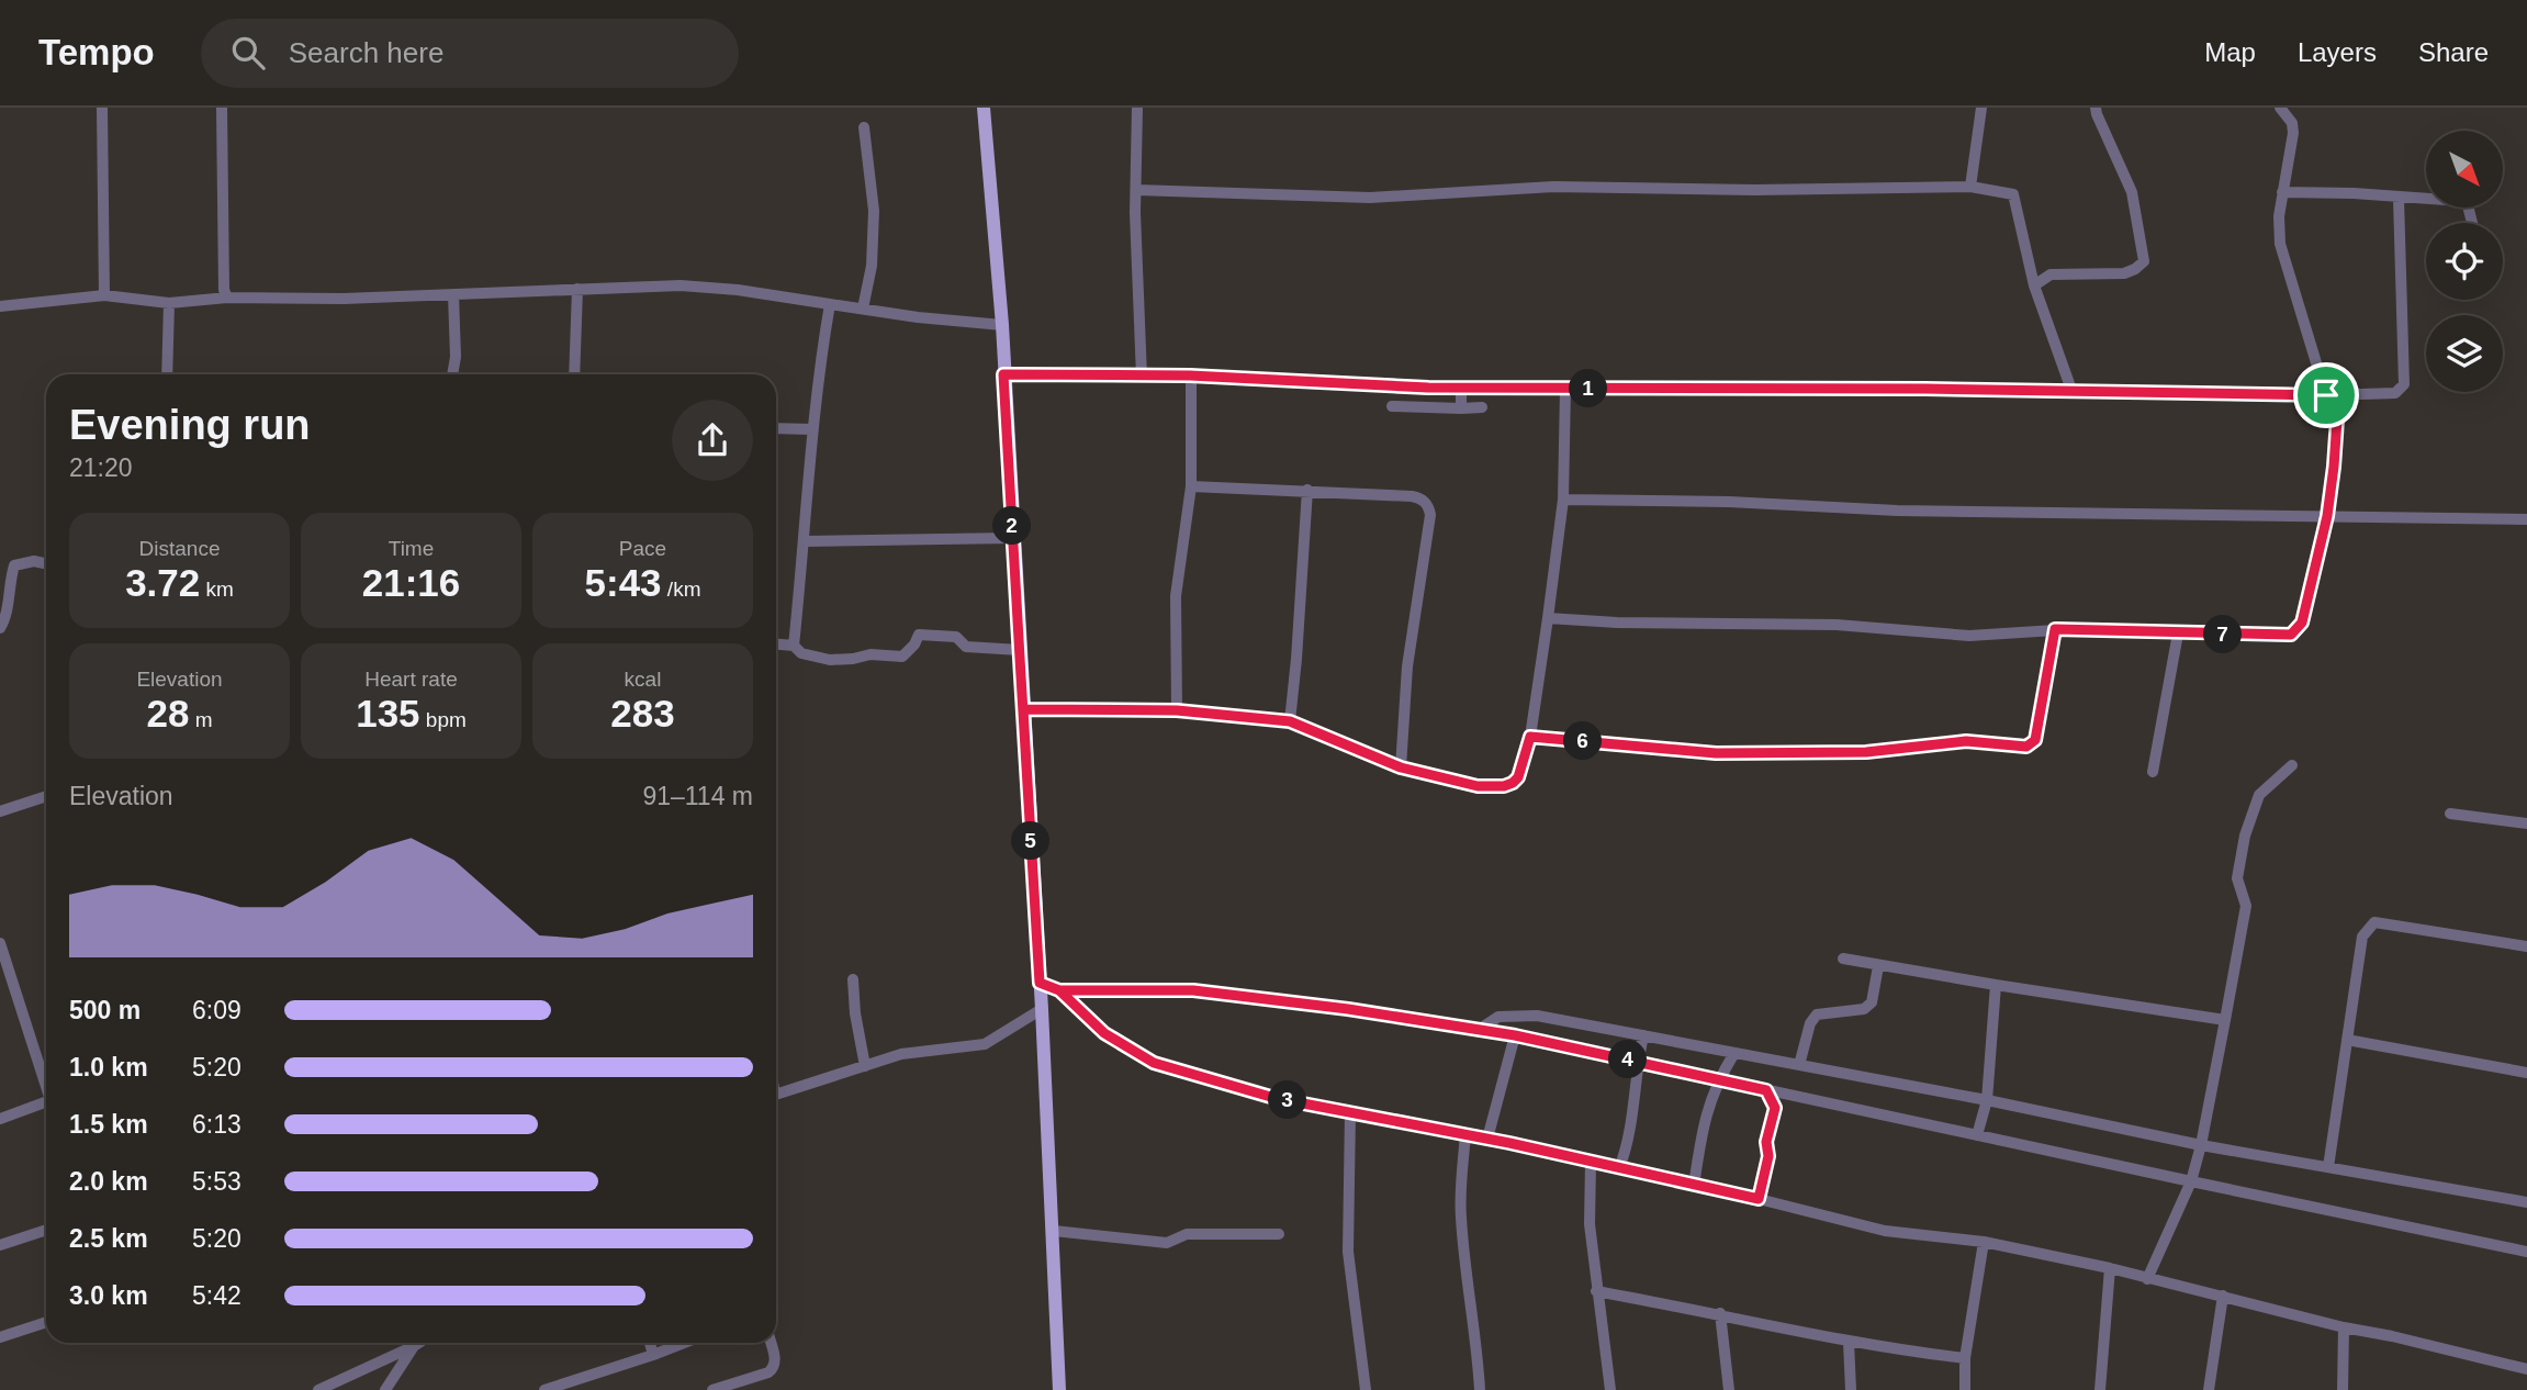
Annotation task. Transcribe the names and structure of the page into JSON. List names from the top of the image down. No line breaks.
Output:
{"north":"bottom right","page":{"header":"Tempo","search":"Search here","nav":["Map","Layers","Share"],"pins":["1","2","7","6","5","4","3"],"heading":["Evening run","21:20"],"stats":[["Distance","3.72 km"],["Time","21:16"],["Pace","5:43 /km"],["Elevation","28 m"],["Heart rate","135 bpm"],["kcal","283"]],"chart":["Elevation","91–114 m"],"list":[{"name":"500 m","note":"6:09"},{"name":"1.0 km","note":"5:20"},{"name":"1.5 km","note":"6:13"},{"name":"2.0 km","note":"5:53"},{"name":"2.5 km","note":"5:20"},{"name":"3.0 km","note":"5:42"}]}}
